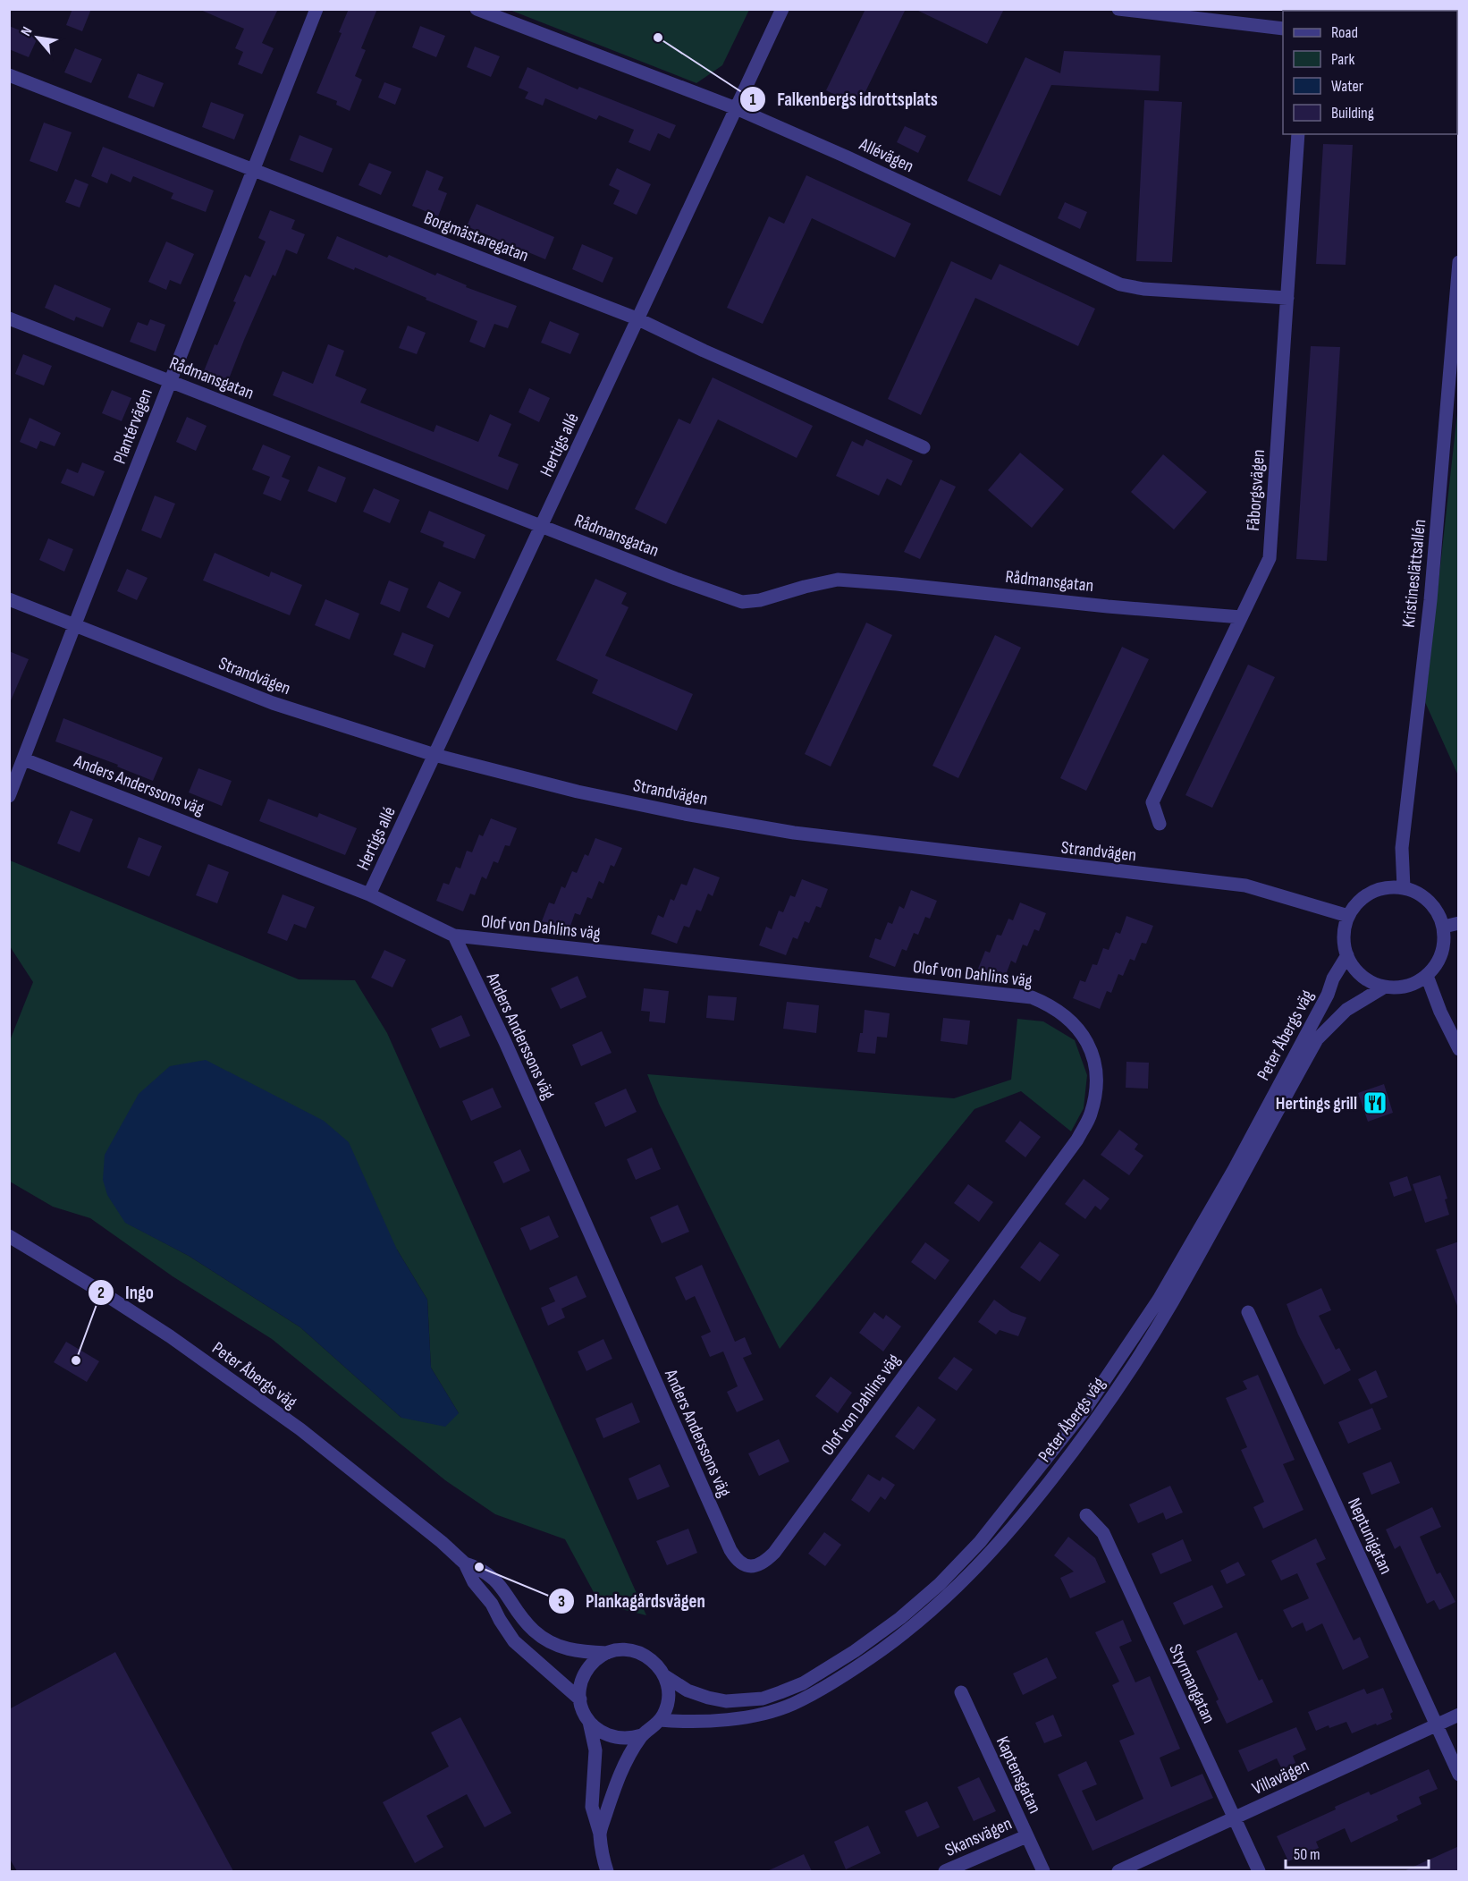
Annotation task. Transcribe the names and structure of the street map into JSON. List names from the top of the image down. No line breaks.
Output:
{"streets":{"street":["Allévägen","Borgmästaregatan","Rådmansgatan","Plantérvägen","Hertigs allé","Fåborgsvägen","Kristineslättsallén","Strandvägen","Anders Anderssons väg","Olof von Dahlins väg","Peter Åbergs väg","Neptunigatan","Styrmangatan","Kaptensgatan","Villavägen","Skansvägen"]},"crossings":[["Allévägen","Hertigs allé"],["Allévägen","Fåborgsvägen"],["Borgmästaregatan","Plantérvägen"],["Borgmästaregatan","Hertigs allé"],["Rådmansgatan","Plantérvägen"],["Rådmansgatan","Hertigs allé"],["Rådmansgatan","Fåborgsvägen"],["Plantérvägen","Strandvägen"],["Plantérvägen","Anders Anderssons väg"],["Hertigs allé","Strandvägen"],["Hertigs allé","Anders Anderssons väg"],["Kristineslättsallén","Strandvägen"],["Kristineslättsallén","Peter Åbergs väg"],["Strandvägen","Peter Åbergs väg"],["Anders Anderssons väg","Olof von Dahlins väg"],["Neptunigatan","Villavägen"],["Styrmangatan","Villavägen"],["Kaptensgatan","Skansvägen"]],"places":{"other":["Falkenbergs idrottsplats","Ingo","Plankagårdsvägen"],"restaurant":["Hertings grill"]},"legend":["Road","Park","Water","Building"],"scale_bar":"50 m","north":"top left"}
